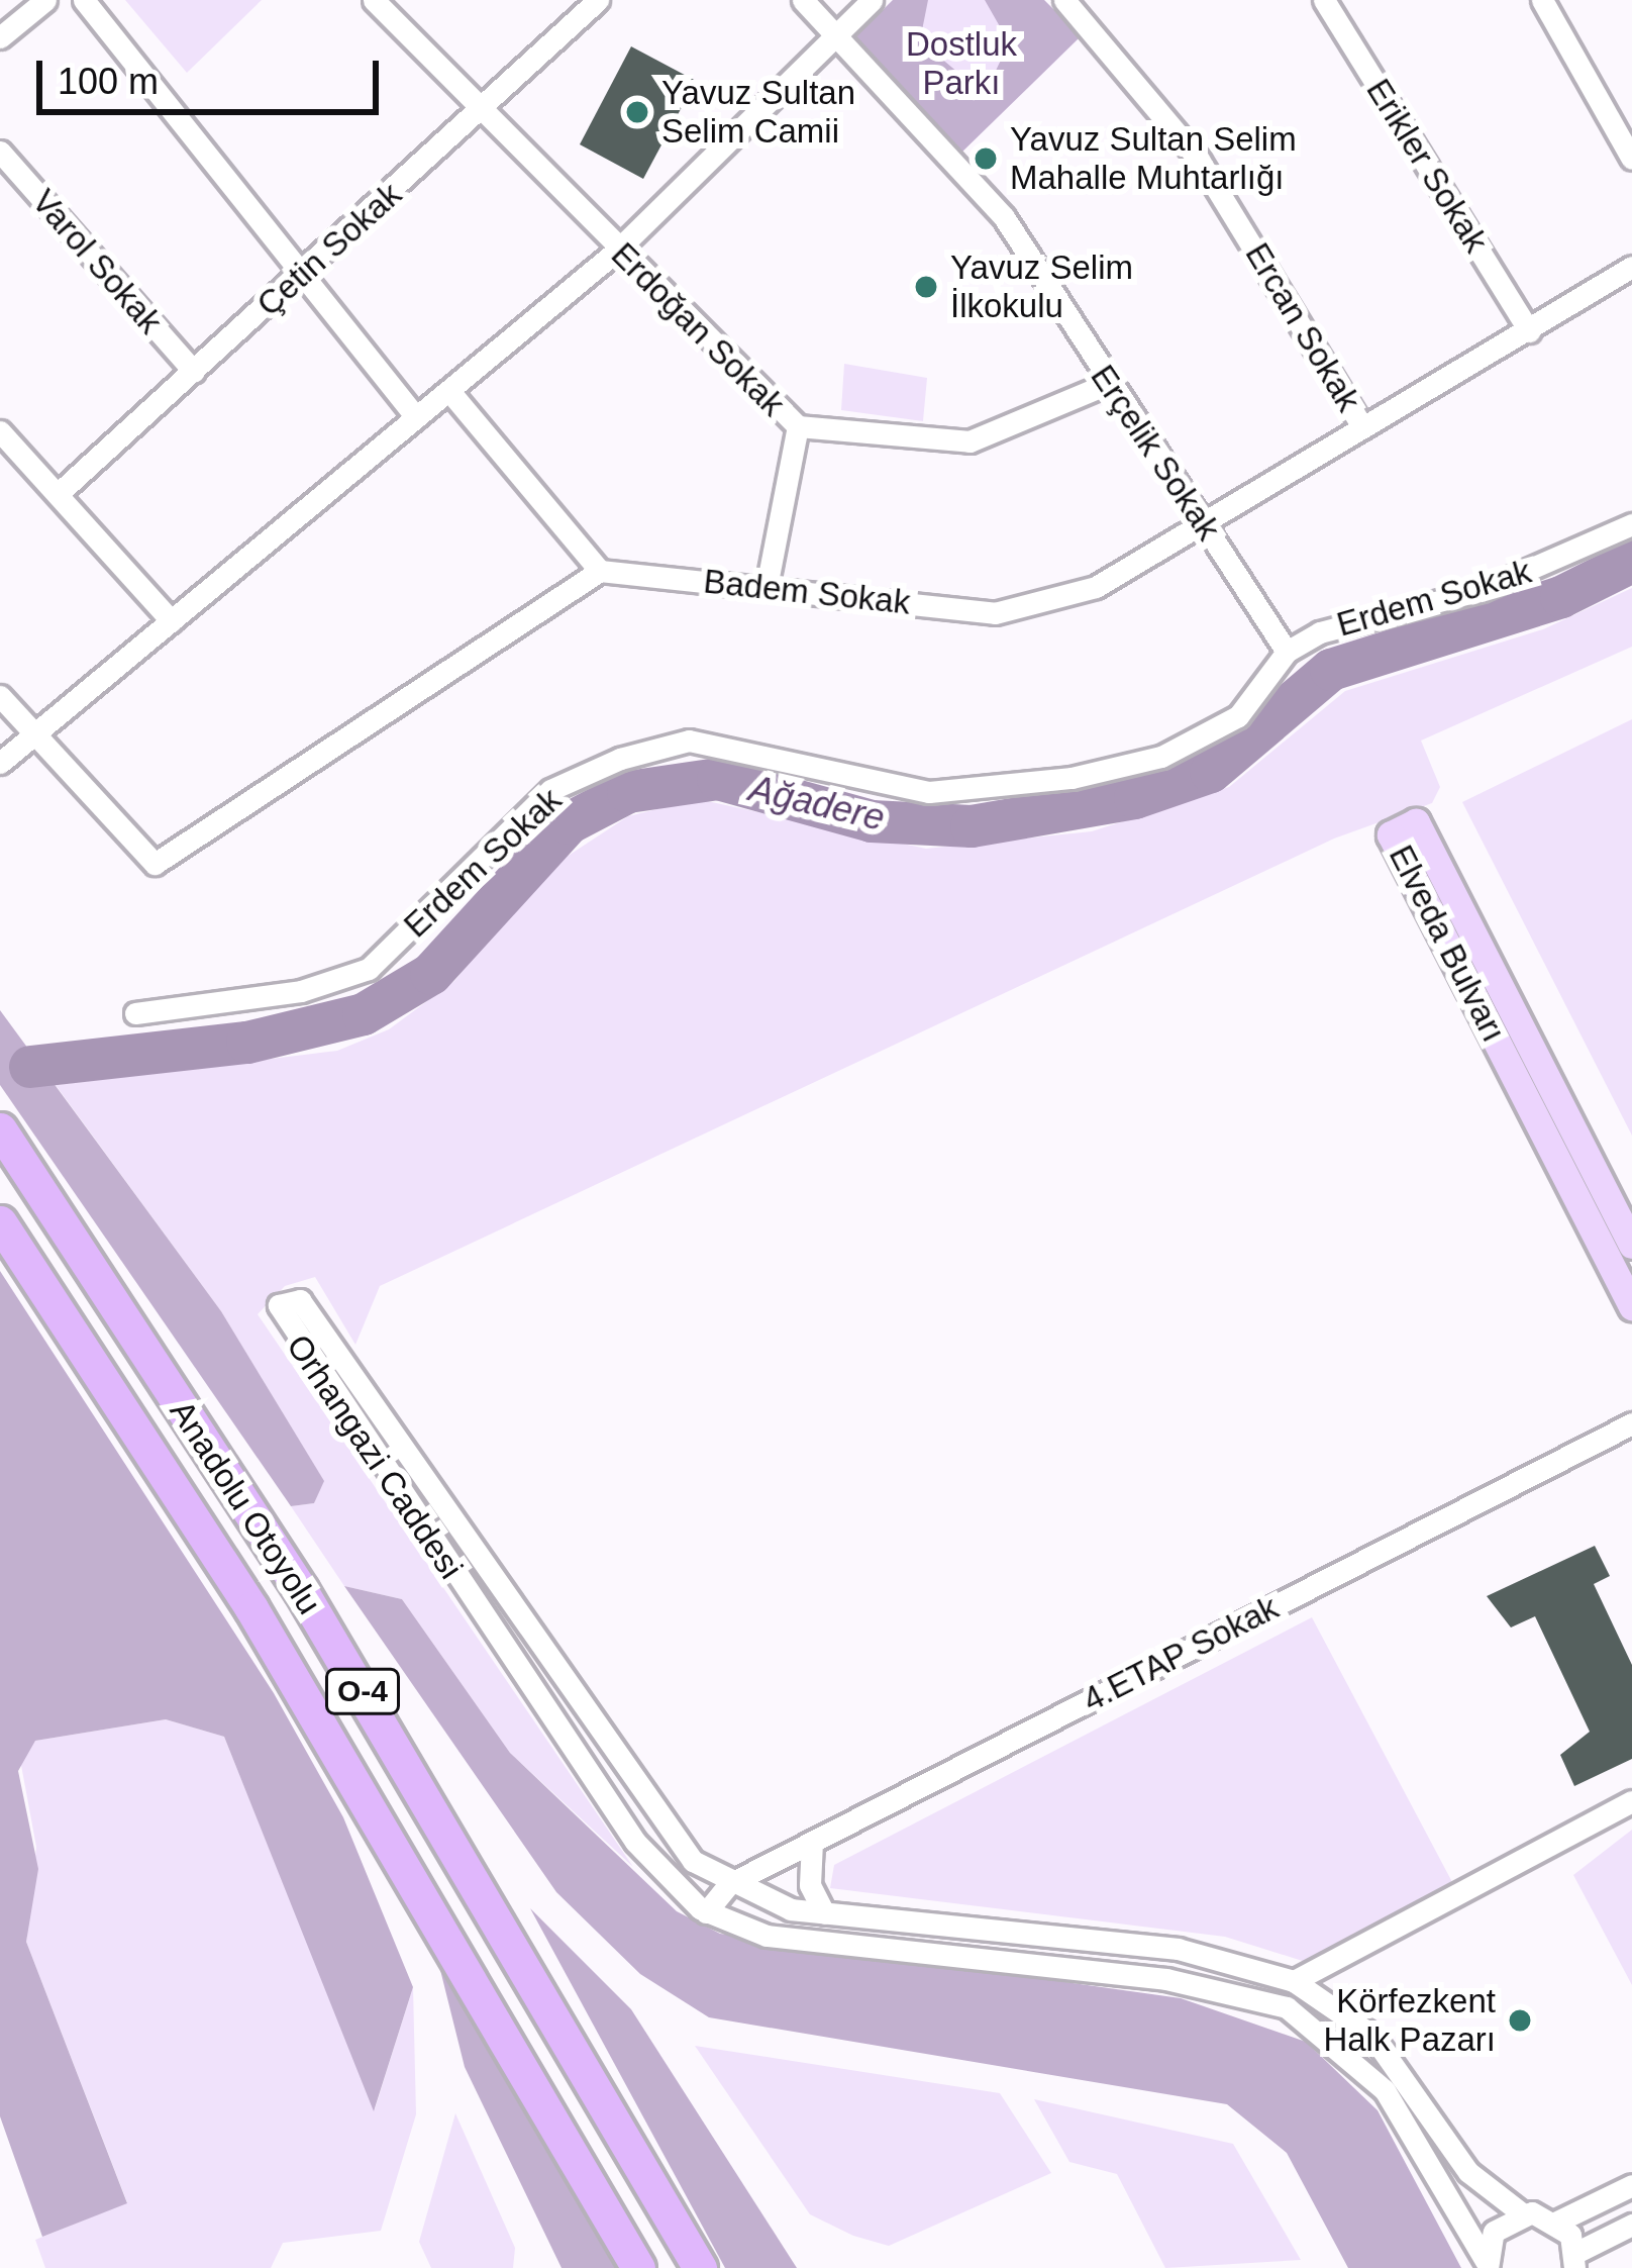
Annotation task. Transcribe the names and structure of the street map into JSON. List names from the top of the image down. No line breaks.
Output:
{"streets":{"highway":["Anadolu Otoyolu","O-4"],"main road":["Elveda Bulvarı"],"street":["Erikler Sokak","Çetin Sokak","Varol Sokak","Ercan Sokak","Erdoğan Sokak","Erçelik Sokak","Badem Sokak","Erdem Sokak","Orhangazi Caddesi","4.ETAP Sokak"]},"crossings":[["Erikler Sokak","Badem Sokak"],["Çetin Sokak","Varol Sokak"],["Çetin Sokak","Erdoğan Sokak"],["Ercan Sokak","Badem Sokak"],["Erdoğan Sokak","Erçelik Sokak"],["Erçelik Sokak","Badem Sokak"],["Erçelik Sokak","Erdem Sokak"],["Orhangazi Caddesi","4.ETAP Sokak"]],"water":["Ağadere"],"parks":["Dostluk Parkı"],"places":["Yavuz Sultan Selim Camii","Yavuz Sultan Selim Mahalle Muhtarlığı","Yavuz Selim İlkokulu","Körfezkent Halk Pazarı"],"scale_bar":"100 m"}
